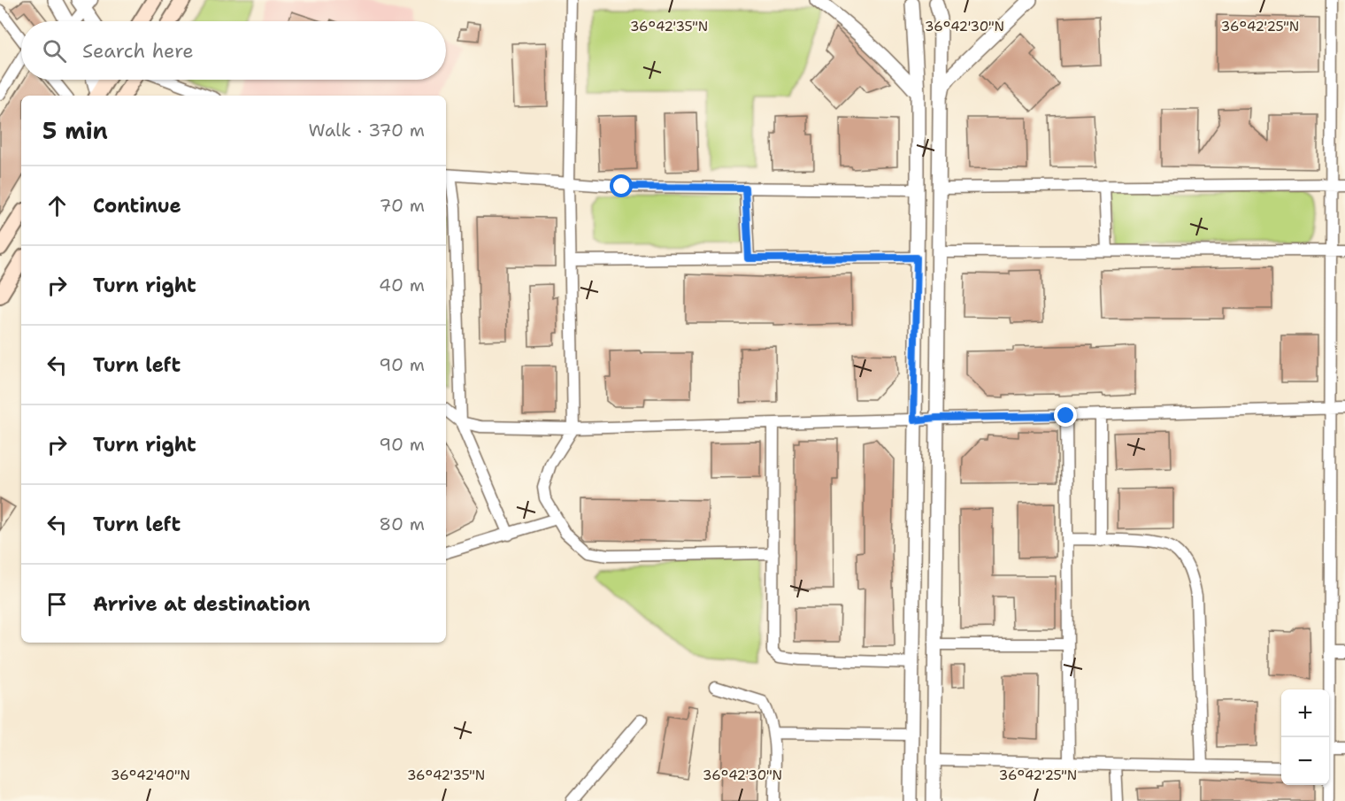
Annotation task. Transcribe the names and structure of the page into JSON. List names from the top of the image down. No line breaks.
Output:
{"page":{"search":"Search here","heading":["5 min","Walk · 370 m"],"list":[["Continue","70 m"],["Turn right","40 m"],["Turn left","90 m"],["Turn right","90 m"],["Turn left","80 m"],"Arrive at destination"],"map_buttons":["+","−"]},"coordinates":["36°42'35\"N","36°42'30\"N","36°42'25\"N","36°42'40\"N"]}
